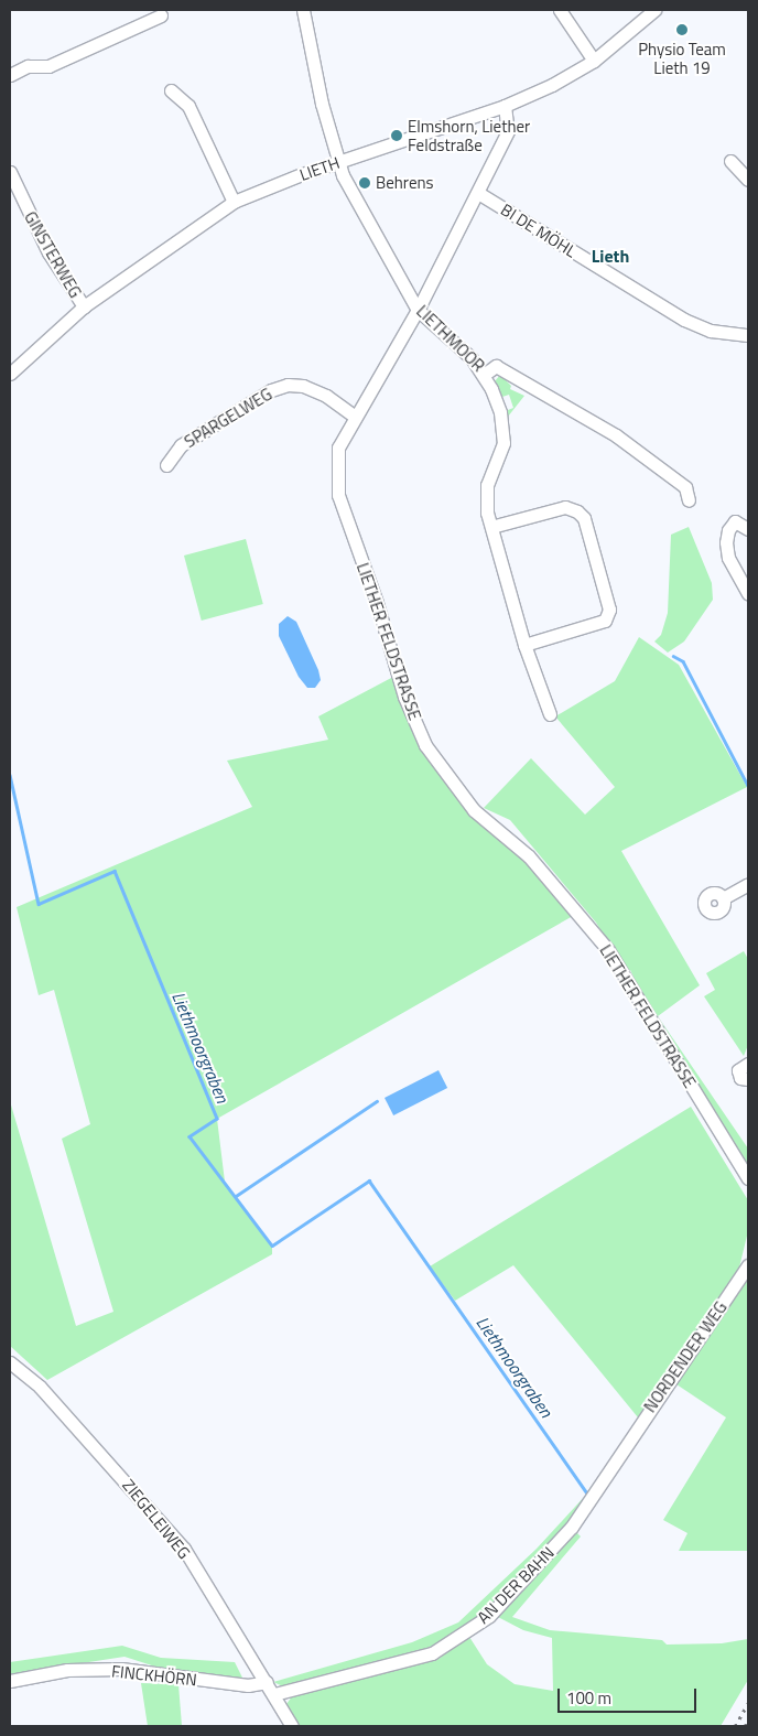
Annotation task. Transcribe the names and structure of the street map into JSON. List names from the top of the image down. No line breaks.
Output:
{"streets":{"street":["LIETH","BI DE MÖHL","GINSTERWEG","LIETHMOOR","SPARGELWEG","LIETHER FELDSTRASSE","NORDENDER WEG","ZIEGELEIWEG","AN DER BAHN","FINCKHÖRN"]},"crossings":[["LIETH","GINSTERWEG"],["LIETH","LIETHMOOR"],["LIETH","LIETHER FELDSTRASSE"],["BI DE MÖHL","LIETHER FELDSTRASSE"],["LIETHMOOR","LIETHER FELDSTRASSE"],["SPARGELWEG","LIETHER FELDSTRASSE"],["NORDENDER WEG","AN DER BAHN"],["ZIEGELEIWEG","AN DER BAHN"],["ZIEGELEIWEG","FINCKHÖRN"]],"districts":["Lieth"],"water":["Liethmoorgraben"],"places":["Physio Team Lieth 19","Elmshorn, Liether Feldstraße","Behrens"],"scale_bar":"100 m"}
